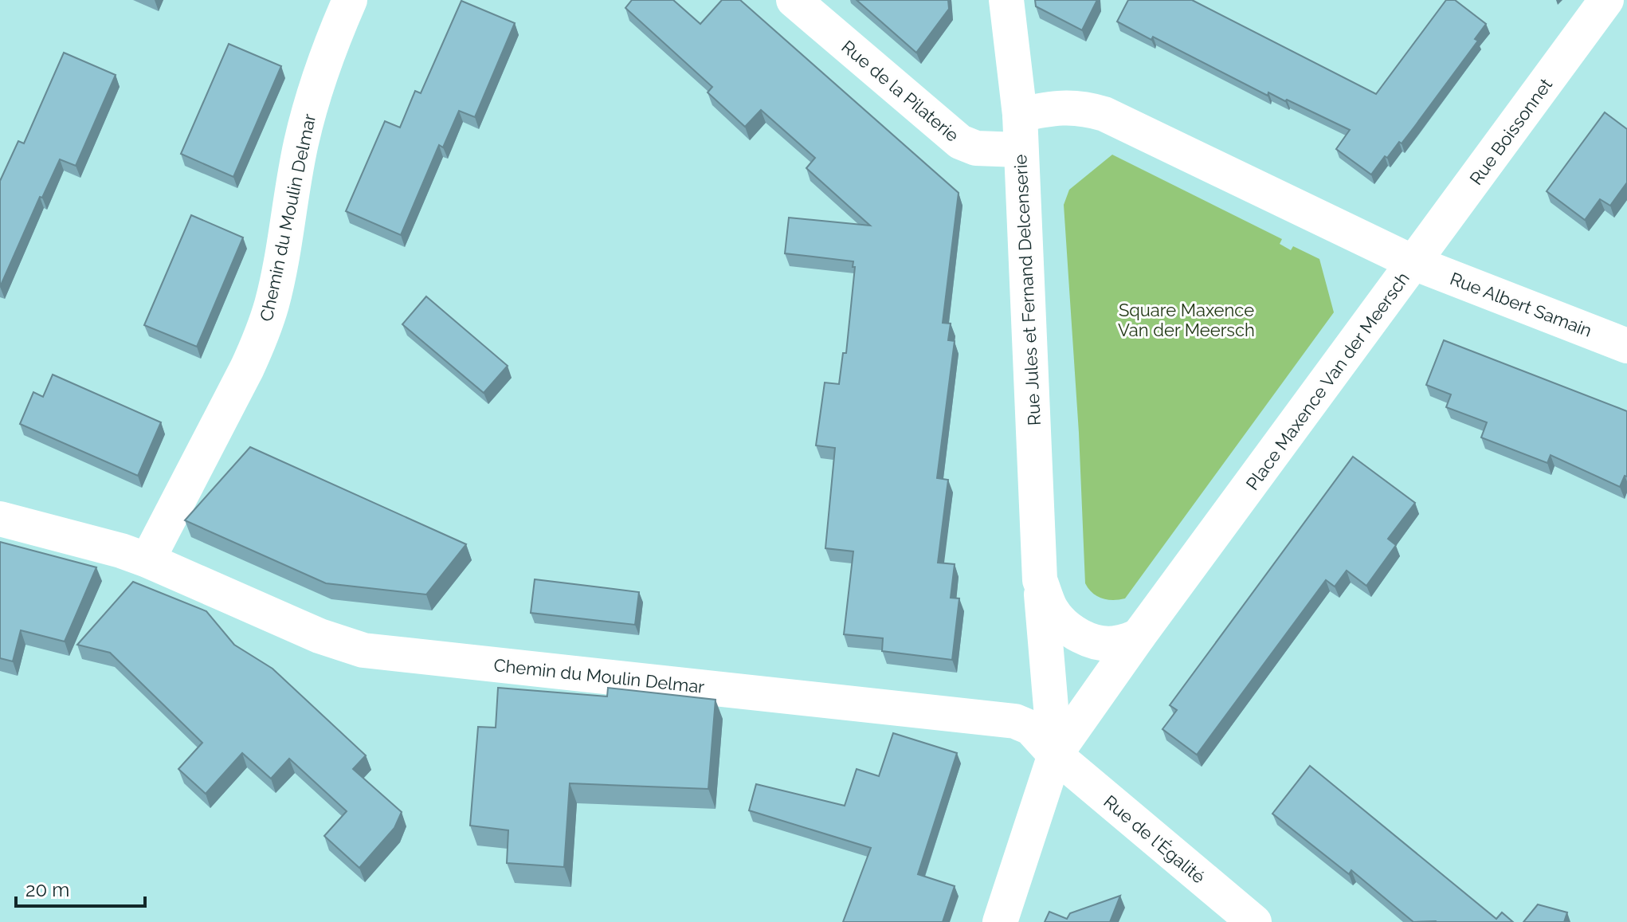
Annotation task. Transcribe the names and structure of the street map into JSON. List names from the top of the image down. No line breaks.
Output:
{"streets":{"street":["Rue de la Pilaterie","Rue Boissonnet","Chemin du Moulin Delmar","Rue Jules et Fernand Delcenserie","Rue Albert Samain","Place Maxence Van der Meersch","Rue de l'Égalité"]},"crossings":[["Rue de la Pilaterie","Rue Jules et Fernand Delcenserie"],["Rue Boissonnet","Rue Albert Samain"],["Rue Boissonnet","Place Maxence Van der Meersch"],["Chemin du Moulin Delmar","Rue Jules et Fernand Delcenserie"],["Chemin du Moulin Delmar","Place Maxence Van der Meersch"],["Chemin du Moulin Delmar","Rue de l'Égalité"],["Rue Jules et Fernand Delcenserie","Place Maxence Van der Meersch"],["Rue Jules et Fernand Delcenserie","Rue de l'Égalité"],["Rue Albert Samain","Place Maxence Van der Meersch"],["Place Maxence Van der Meersch","Rue de l'Égalité"]],"parks":["Square Maxence Van der Meersch"],"scale_bar":"20 m"}
